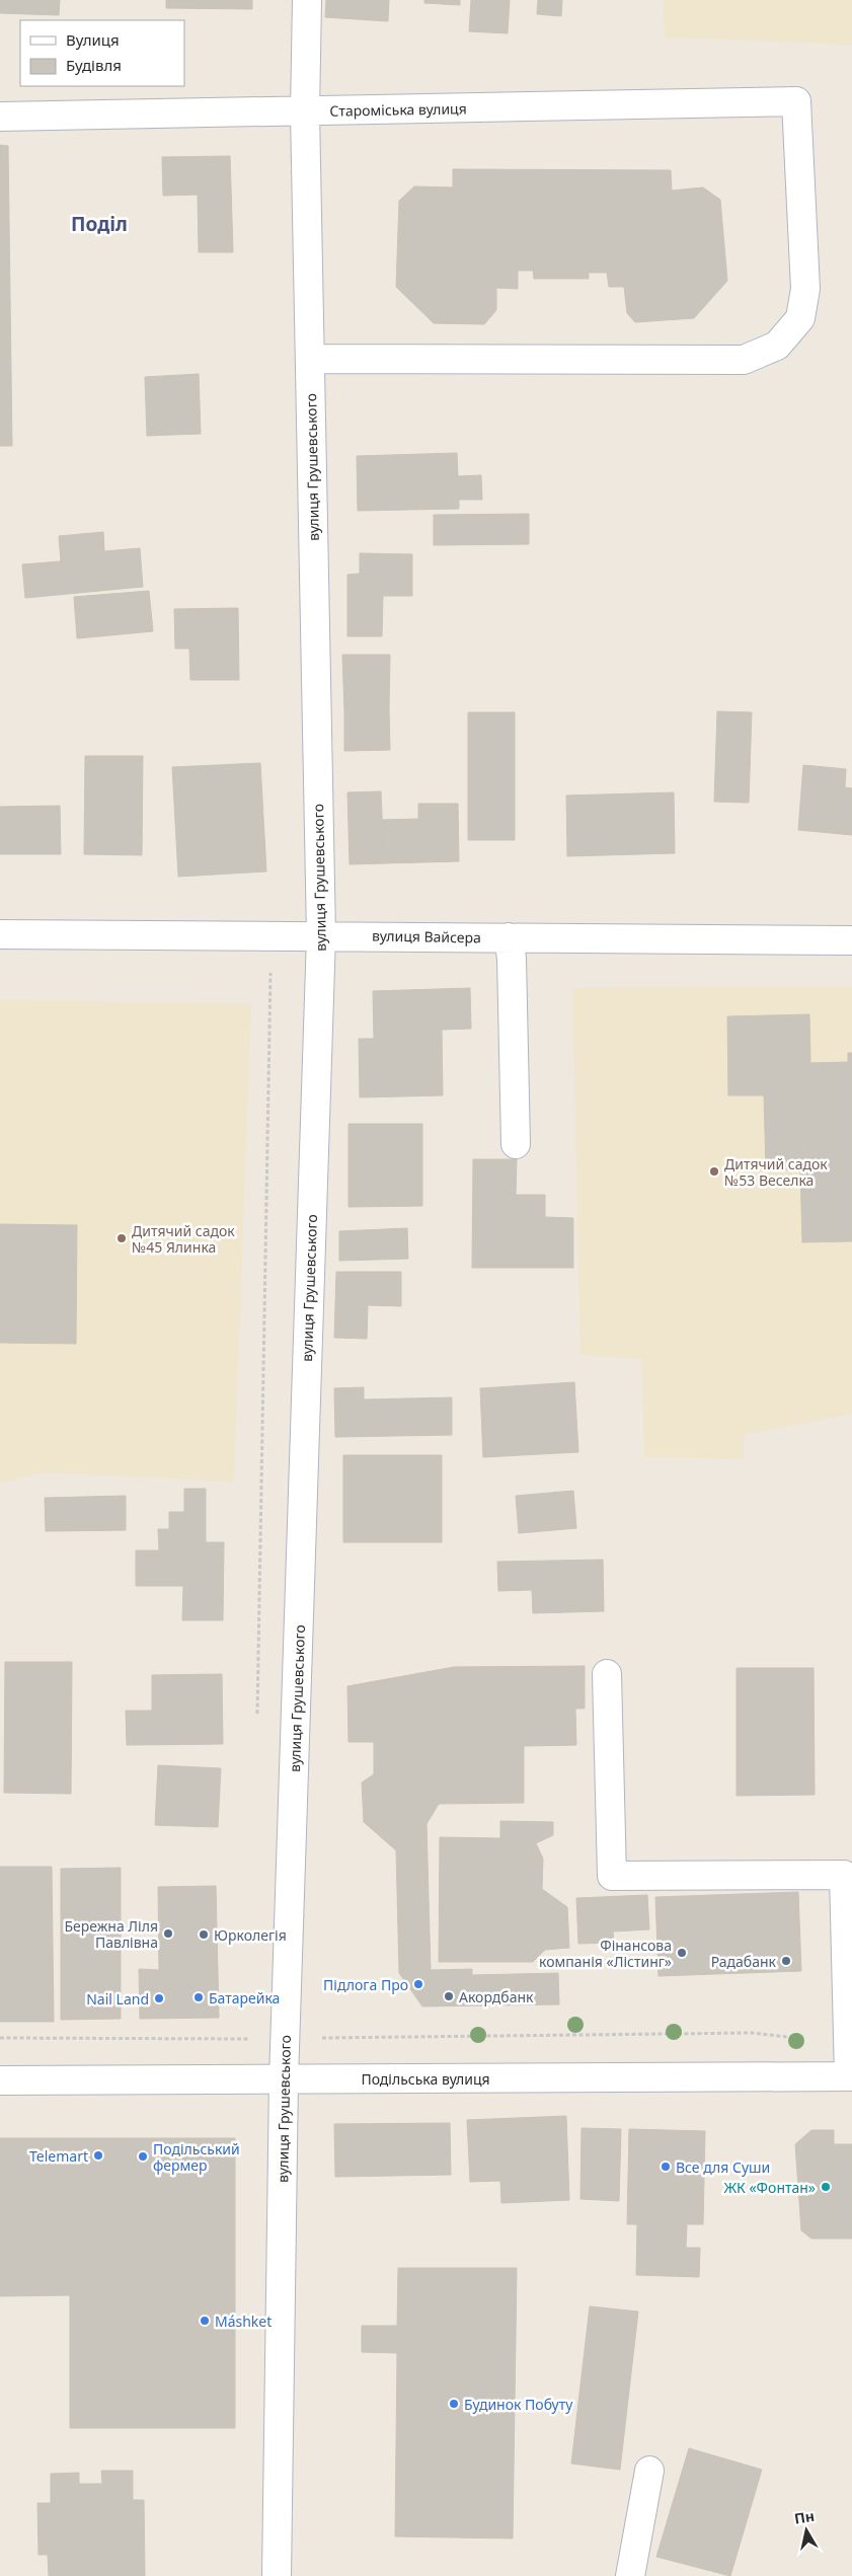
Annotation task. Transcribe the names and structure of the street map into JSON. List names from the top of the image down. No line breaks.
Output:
{"streets":{"street":["Староміська вулиця","вулиця Грушевського","вулиця Вайсера","Подільська вулиця"]},"crossings":[["Староміська вулиця","вулиця Грушевського"],["вулиця Грушевського","вулиця Вайсера"],["вулиця Грушевського","Подільська вулиця"]],"districts":["Поділ"],"places":["Дитячий садок №53 Веселка","Дитячий садок №45 Ялинка","Бережна Ліля Павлівна","Юрколегія","Фінансова компанія «Лістинг»","Радабанк","Підлога Про","Акордбанк","Батарейка","Nail Land","Telemart","Подільський фермер","Все для Суши","ЖК «Фонтан»","Mа́shket","Будинок Побуту"],"legend":["Вулиця","Будівля"],"north":"top"}
